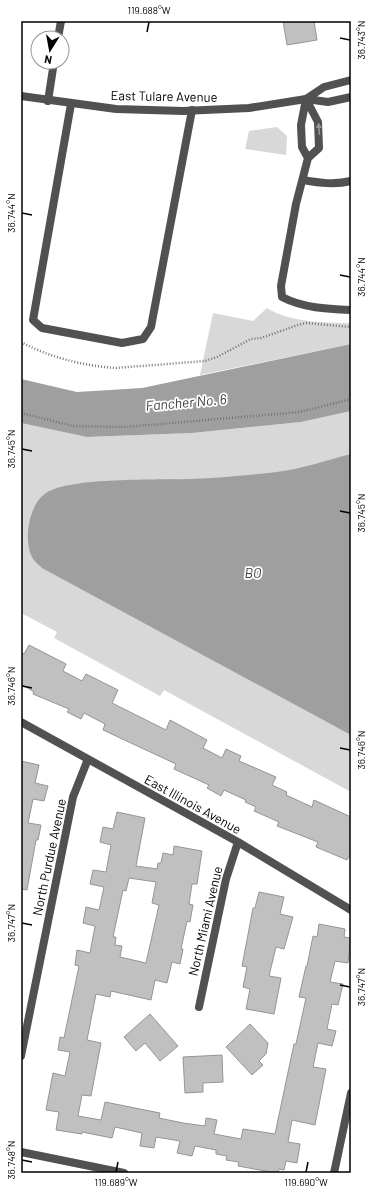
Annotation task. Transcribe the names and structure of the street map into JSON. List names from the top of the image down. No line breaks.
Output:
{"streets":{"street":["East Tulare Avenue","East Illinois Avenue","North Purdue Avenue","North Miami Avenue"]},"crossings":[["East Illinois Avenue","North Purdue Avenue"],["East Illinois Avenue","North Miami Avenue"]],"water":["Fancher No. 6","BO"],"north":"bottom","coordinates":["119.688°W","36.743°N","36.744°N","36.745°N","36.746°N","36.747°N","36.748°N","119.689°W","119.690°W"]}
